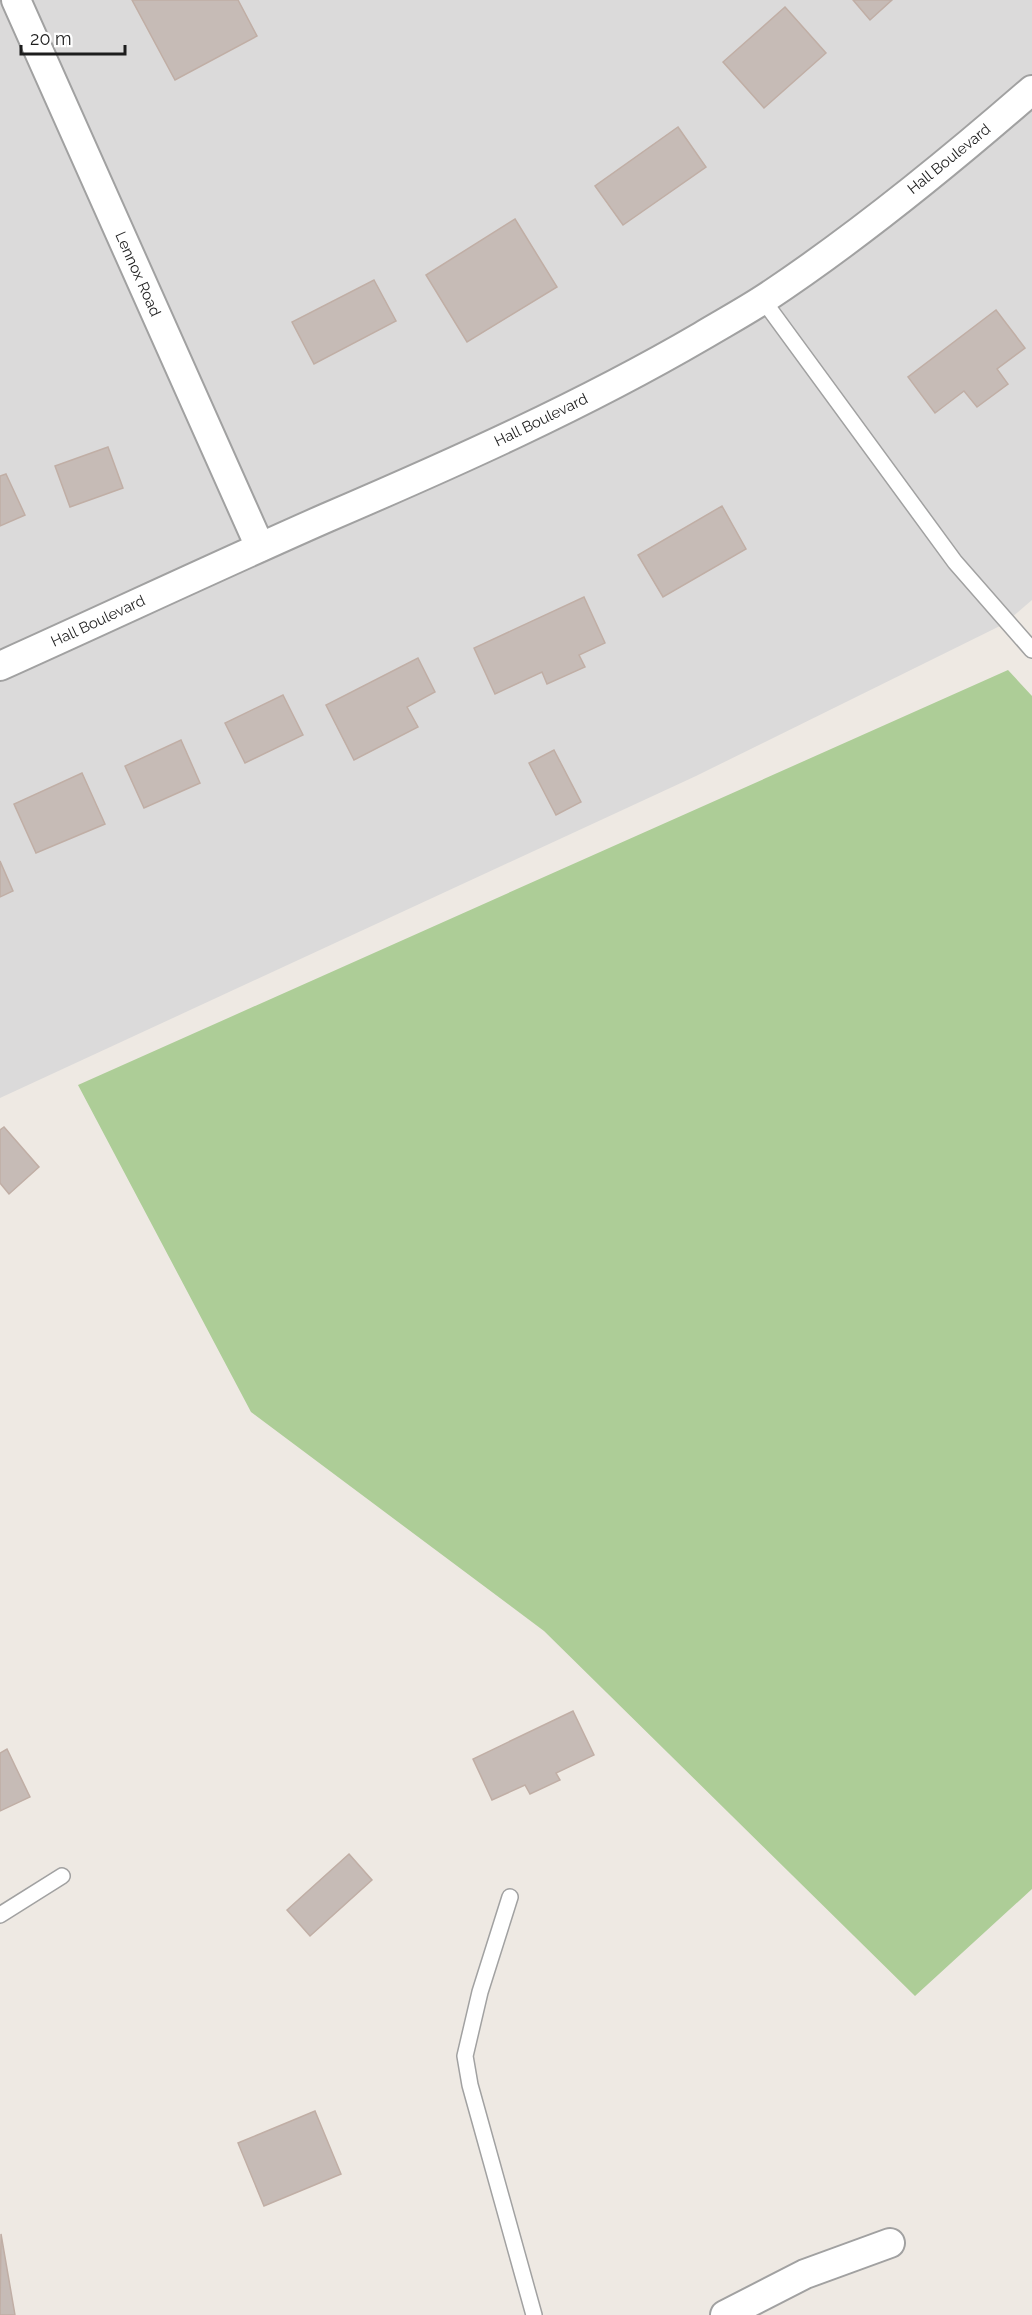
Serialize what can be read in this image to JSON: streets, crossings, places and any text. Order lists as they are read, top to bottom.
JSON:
{
  "streets": {
    "street": ["Hall Boulevard", "Lennox Road"]
  },
  "crossings": [
    ["Hall Boulevard", "Lennox Road"]
  ],
  "scale_bar": "20 m"
}
